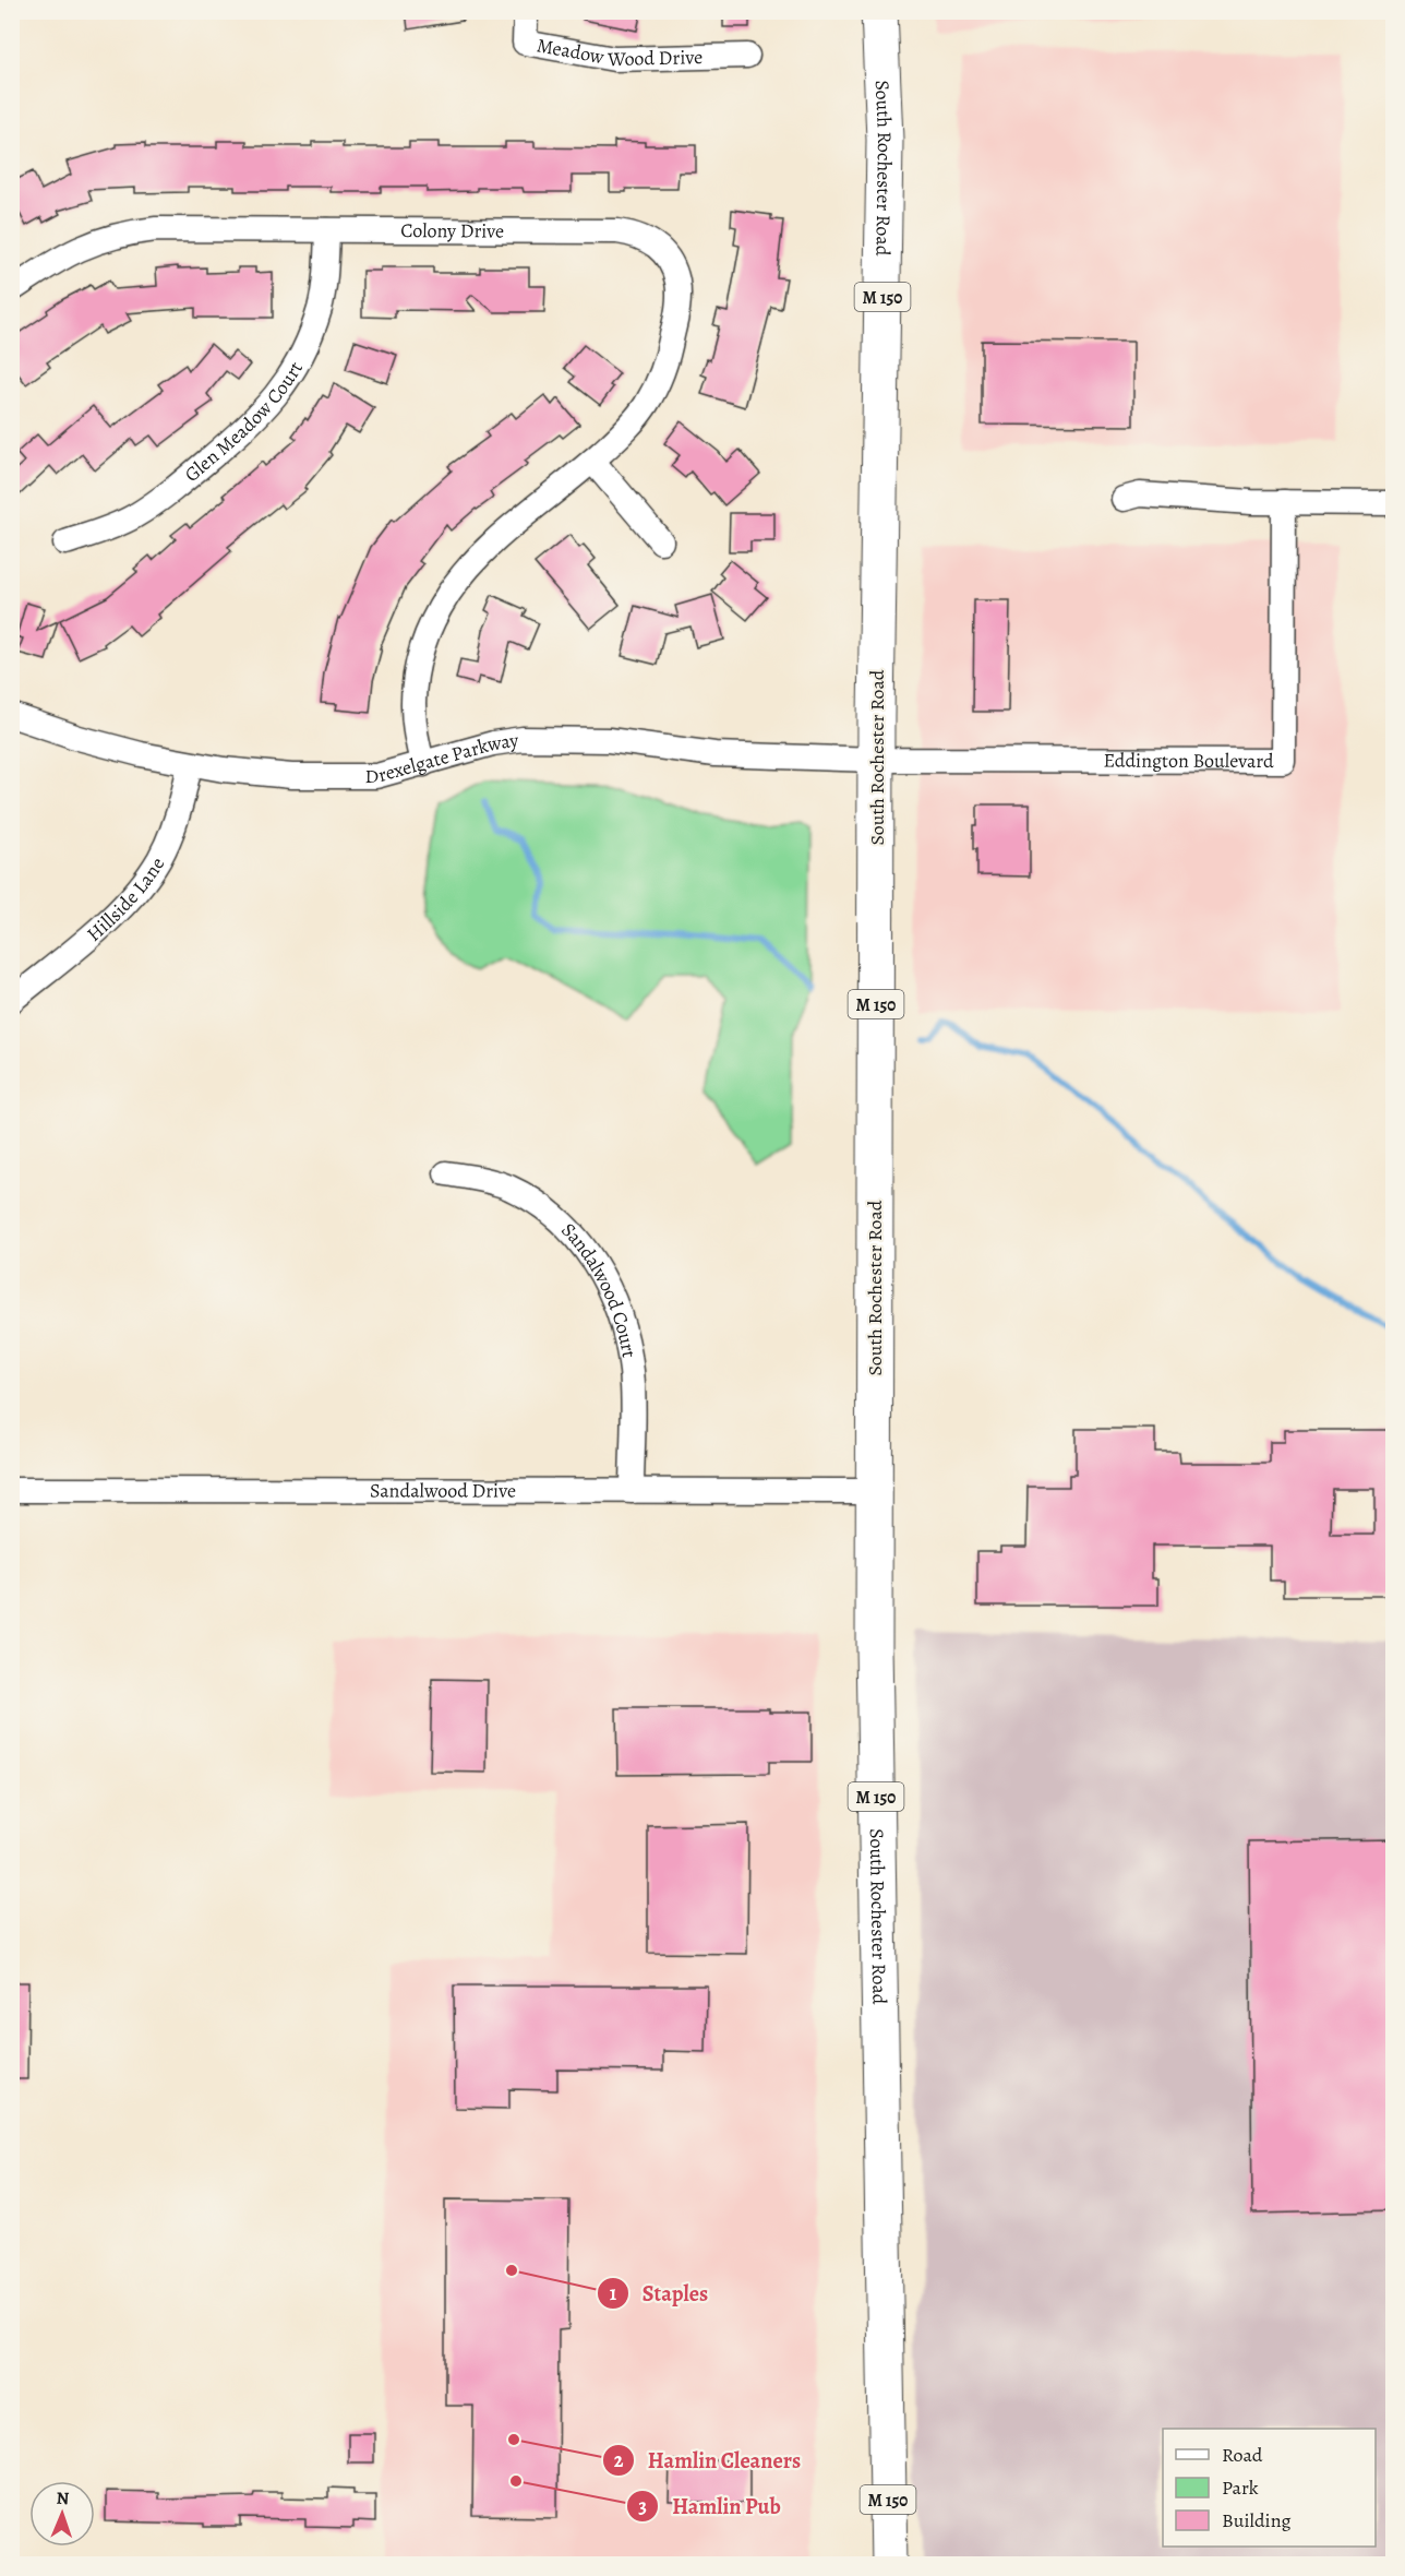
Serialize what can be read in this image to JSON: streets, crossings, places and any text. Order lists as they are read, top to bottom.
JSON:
{
  "streets": {
    "main road": ["South Rochester Road", "M 150"],
    "street": [
      "Meadow Wood Drive",
      "Colony Drive",
      "Glen Meadow Court",
      "Drexelgate Parkway",
      "Eddington Boulevard",
      "Hillside Lane",
      "Sandalwood Court",
      "Sandalwood Drive"
    ]
  },
  "crossings": [
    ["South Rochester Road", "Drexelgate Parkway"],
    ["South Rochester Road", "Eddington Boulevard"],
    ["South Rochester Road", "Sandalwood Drive"],
    ["Colony Drive", "Glen Meadow Court"],
    ["Colony Drive", "Drexelgate Parkway"],
    ["Drexelgate Parkway", "Eddington Boulevard"],
    ["Drexelgate Parkway", "Hillside Lane"],
    ["Sandalwood Court", "Sandalwood Drive"]
  ],
  "places": ["Staples", "Hamlin Cleaners", "Hamlin Pub"],
  "legend": ["Road", "Park", "Building"],
  "north": "top"
}
